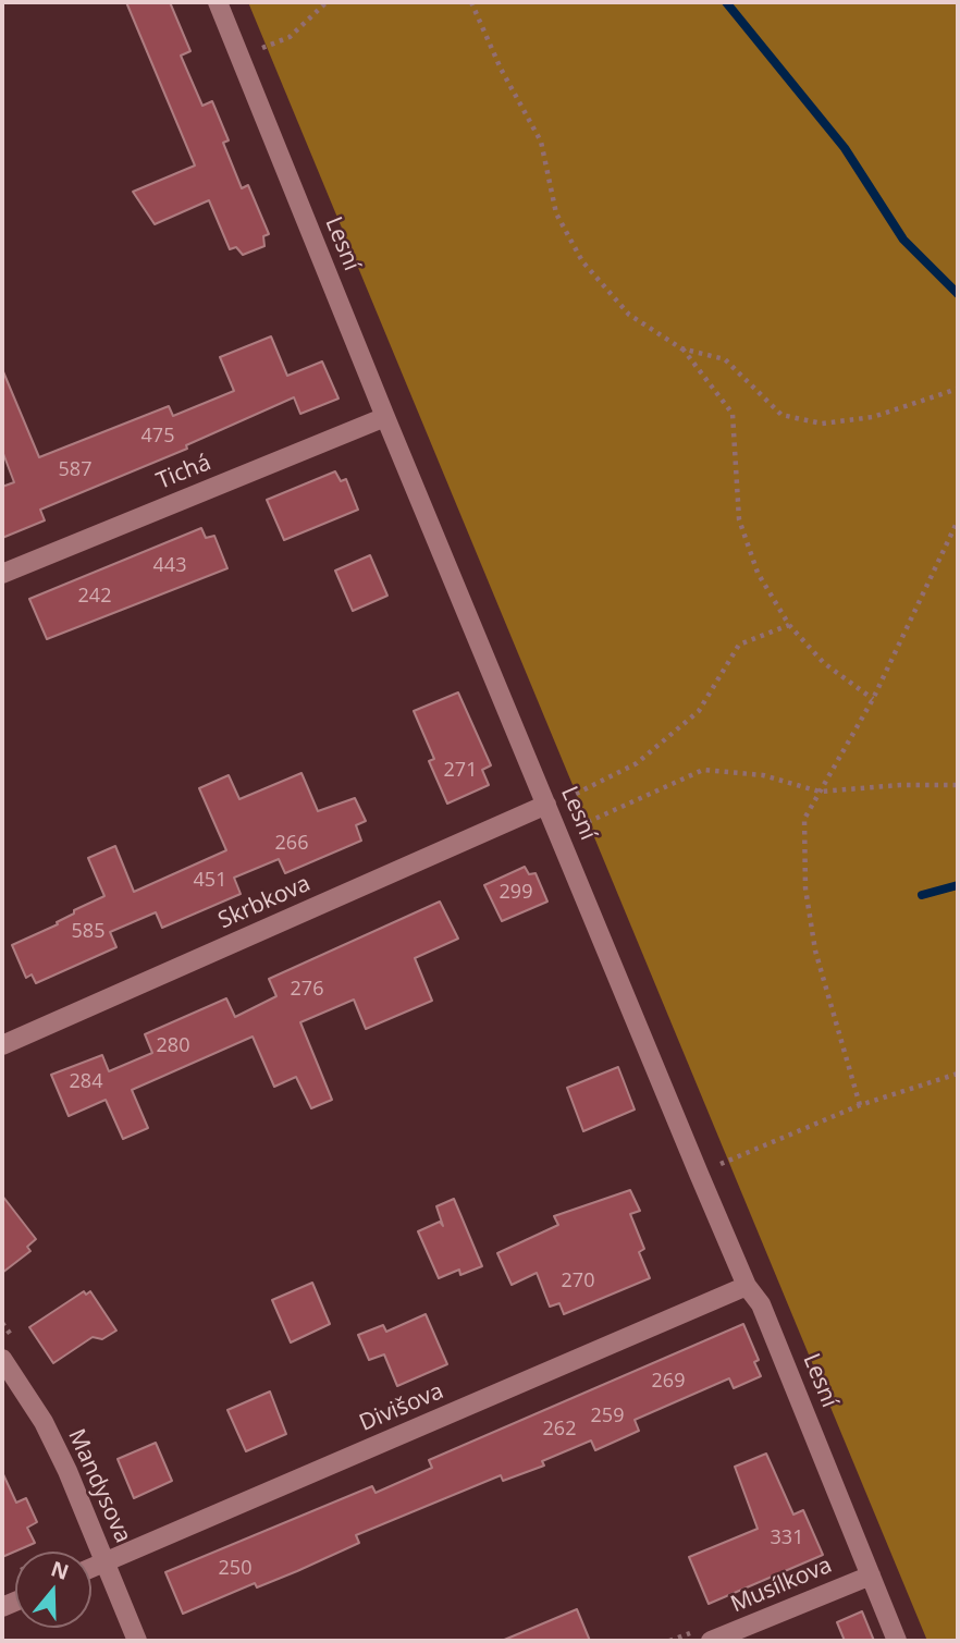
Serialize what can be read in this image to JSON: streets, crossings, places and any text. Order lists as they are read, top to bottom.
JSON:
{
  "streets": {
    "street": [
      "Lesní",
      "Tichá",
      "Skrbkova",
      "Divišova",
      "Mandysova",
      "Musílkova"
    ]
  },
  "crossings": [
    ["Lesní", "Tichá"],
    ["Lesní", "Skrbkova"],
    ["Lesní", "Divišova"],
    ["Lesní", "Musílkova"],
    ["Divišova", "Mandysova"]
  ],
  "house_numbers": [
    "475",
    "587",
    "443",
    "242",
    "271",
    "266",
    "451",
    "299",
    "585",
    "276",
    "280",
    "284",
    "270",
    "269",
    "259",
    "262",
    "331",
    "250"
  ],
  "north": "top"
}
